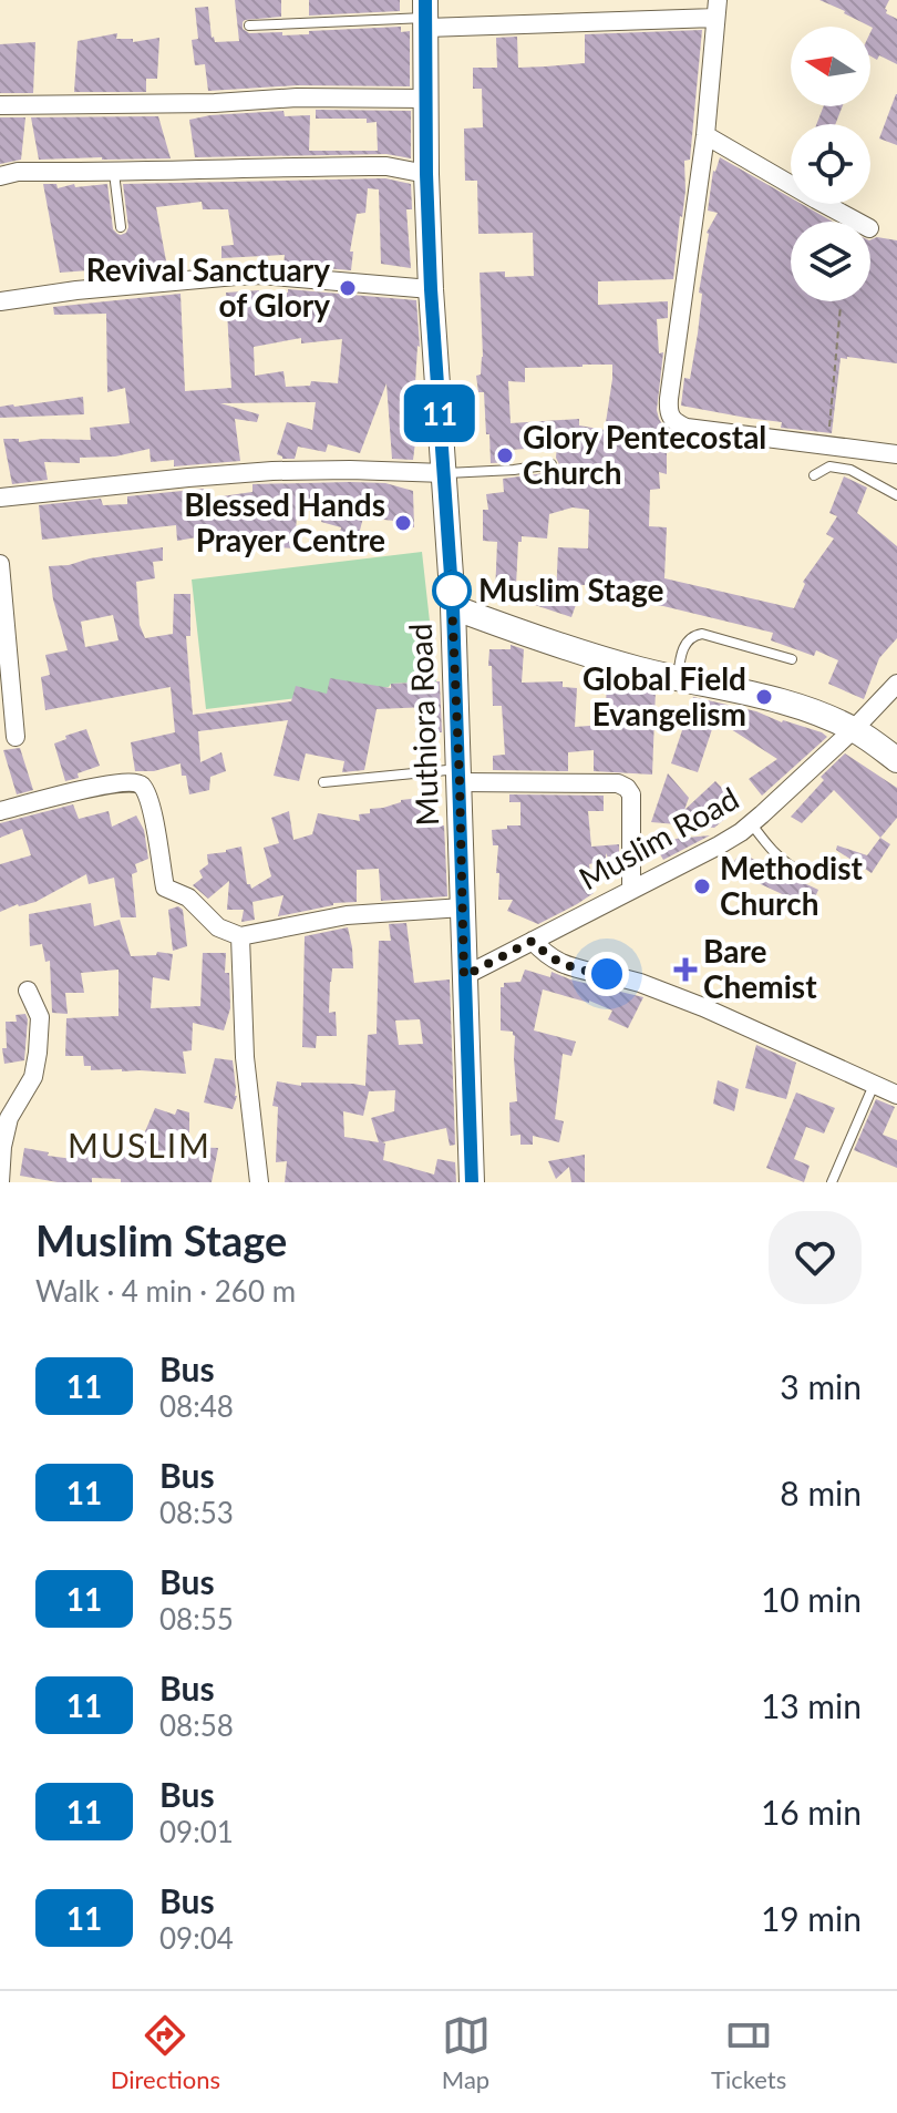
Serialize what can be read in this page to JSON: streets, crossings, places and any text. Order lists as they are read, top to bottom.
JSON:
{
  "streets": {
    "street": ["Muthiora Road", "Muslim Road"]
  },
  "crossings": [
    ["Muthiora Road", "Muslim Road"]
  ],
  "districts": ["MUSLIM"],
  "places": {
    "other": [
      "Revival Sanctuary of Glory",
      "Glory Pentecostal Church",
      "Blessed Hands Prayer Centre",
      "Muslim Stage",
      "Global Field Evangelism",
      "Methodist Church"
    ],
    "health": ["Bare Chemist"]
  },
  "lines": ["bus line 11"],
  "north": "left",
  "page": {
    "on_map": "11",
    "heading": ["Muslim Stage", "Walk · 4 min · 260 m"],
    "list": [
      {
        "mark": "11",
        "name": "Bus",
        "note": "08:48",
        "value": "3 min"
      },
      {
        "mark": "11",
        "name": "Bus",
        "note": "08:53",
        "value": "8 min"
      },
      {
        "mark": "11",
        "name": "Bus",
        "note": "08:55",
        "value": "10 min"
      },
      {
        "mark": "11",
        "name": "Bus",
        "note": "08:58",
        "value": "13 min"
      },
      {
        "mark": "11",
        "name": "Bus",
        "note": "09:01",
        "value": "16 min"
      },
      {
        "mark": "11",
        "name": "Bus",
        "note": "09:04",
        "value": "19 min"
      }
    ],
    "tabs": ["Directions", "Map", "Tickets"]
  }
}
